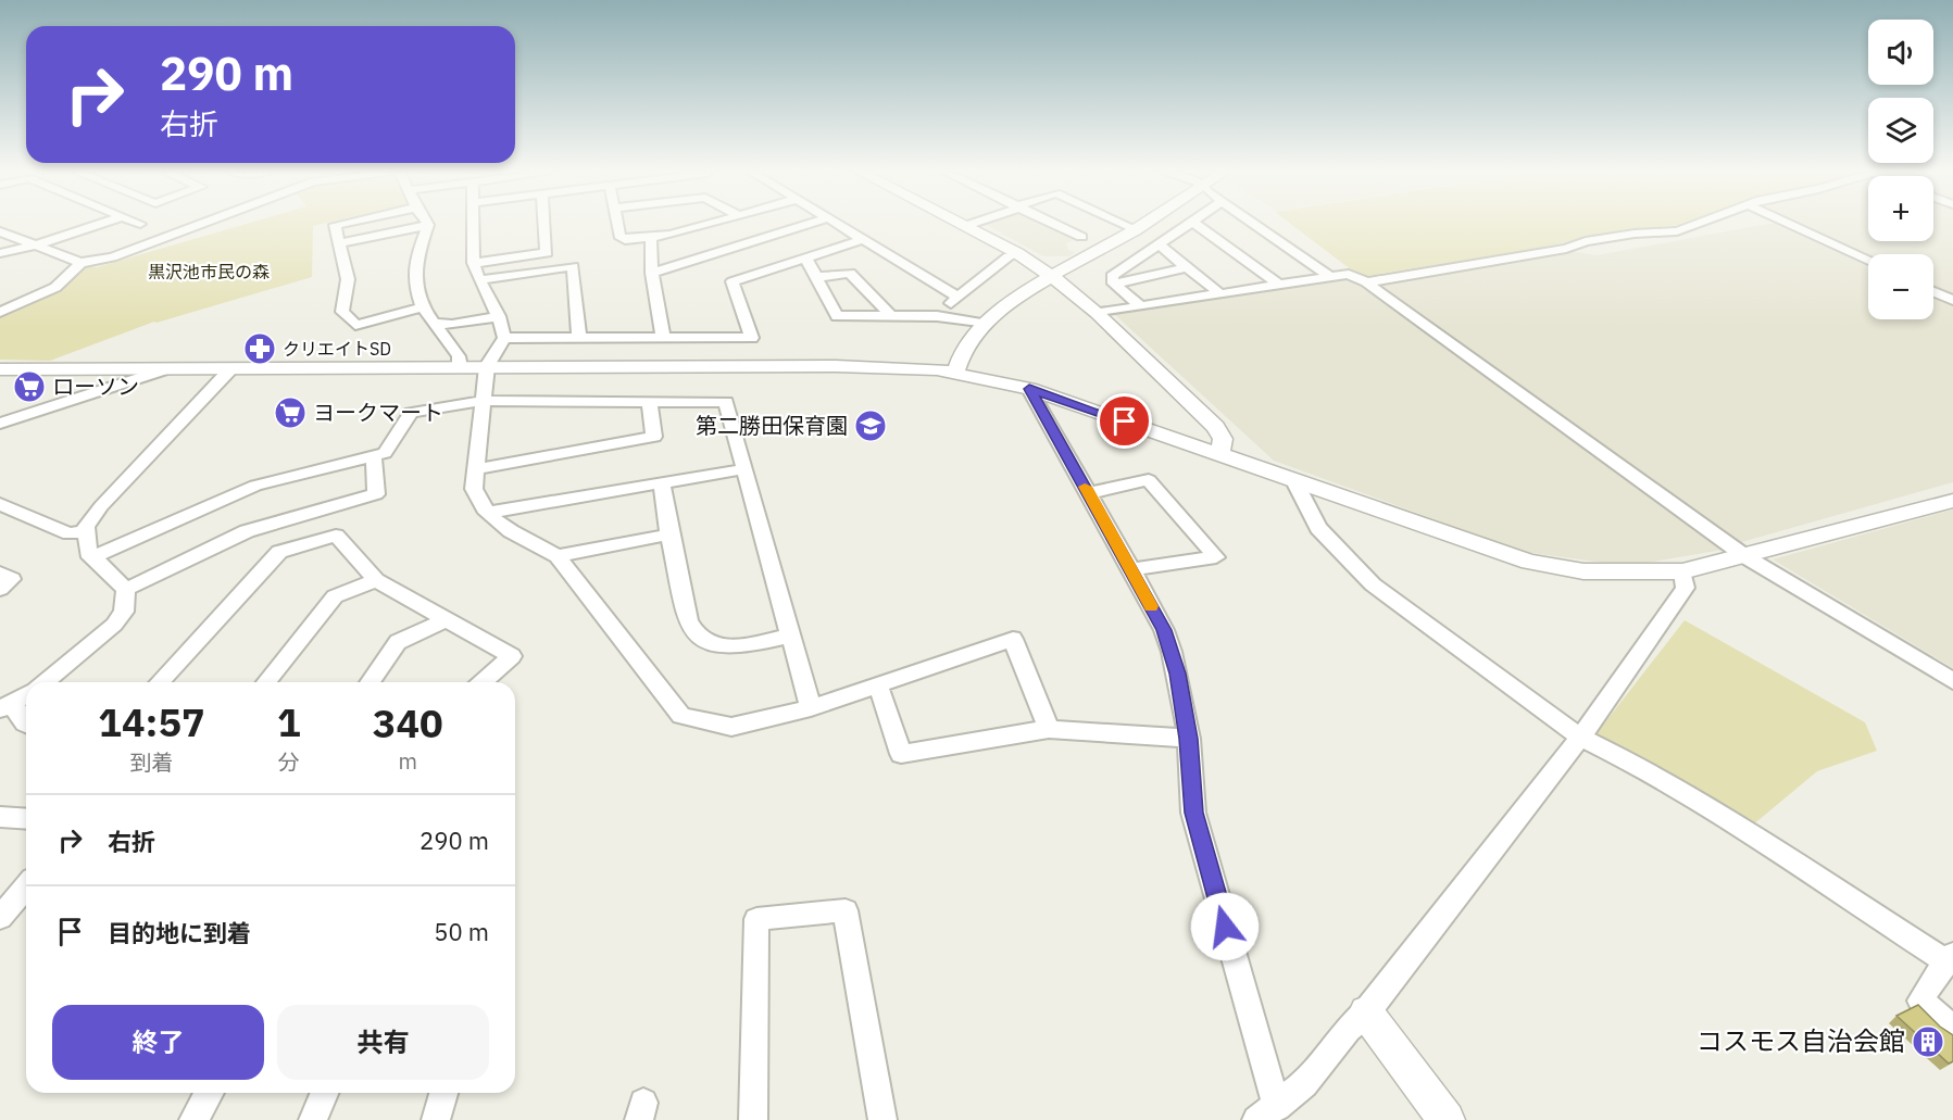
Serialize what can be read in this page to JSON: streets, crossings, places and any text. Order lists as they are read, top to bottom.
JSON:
{
  "parks": ["黒沢池市民の森"],
  "places": {
    "pharmacy": ["クリエイトSD"],
    "supermarket": ["ローソン", "ヨークマート"],
    "school or university": ["第二勝田保育園"],
    "building": ["コスモス自治会館"]
  },
  "page": {
    "map_buttons": ["+", "−"],
    "turn": ["290 m", "右折"],
    "eta": [
      "14:57",
      "到着",
      "1",
      "分",
      "340",
      "m"
    ],
    "list": [
      {
        "name": "右折",
        "value": "290 m"
      },
      {
        "name": "目的地に到着",
        "value": "50 m"
      }
    ],
    "buttons": ["終了", "共有"]
  }
}
